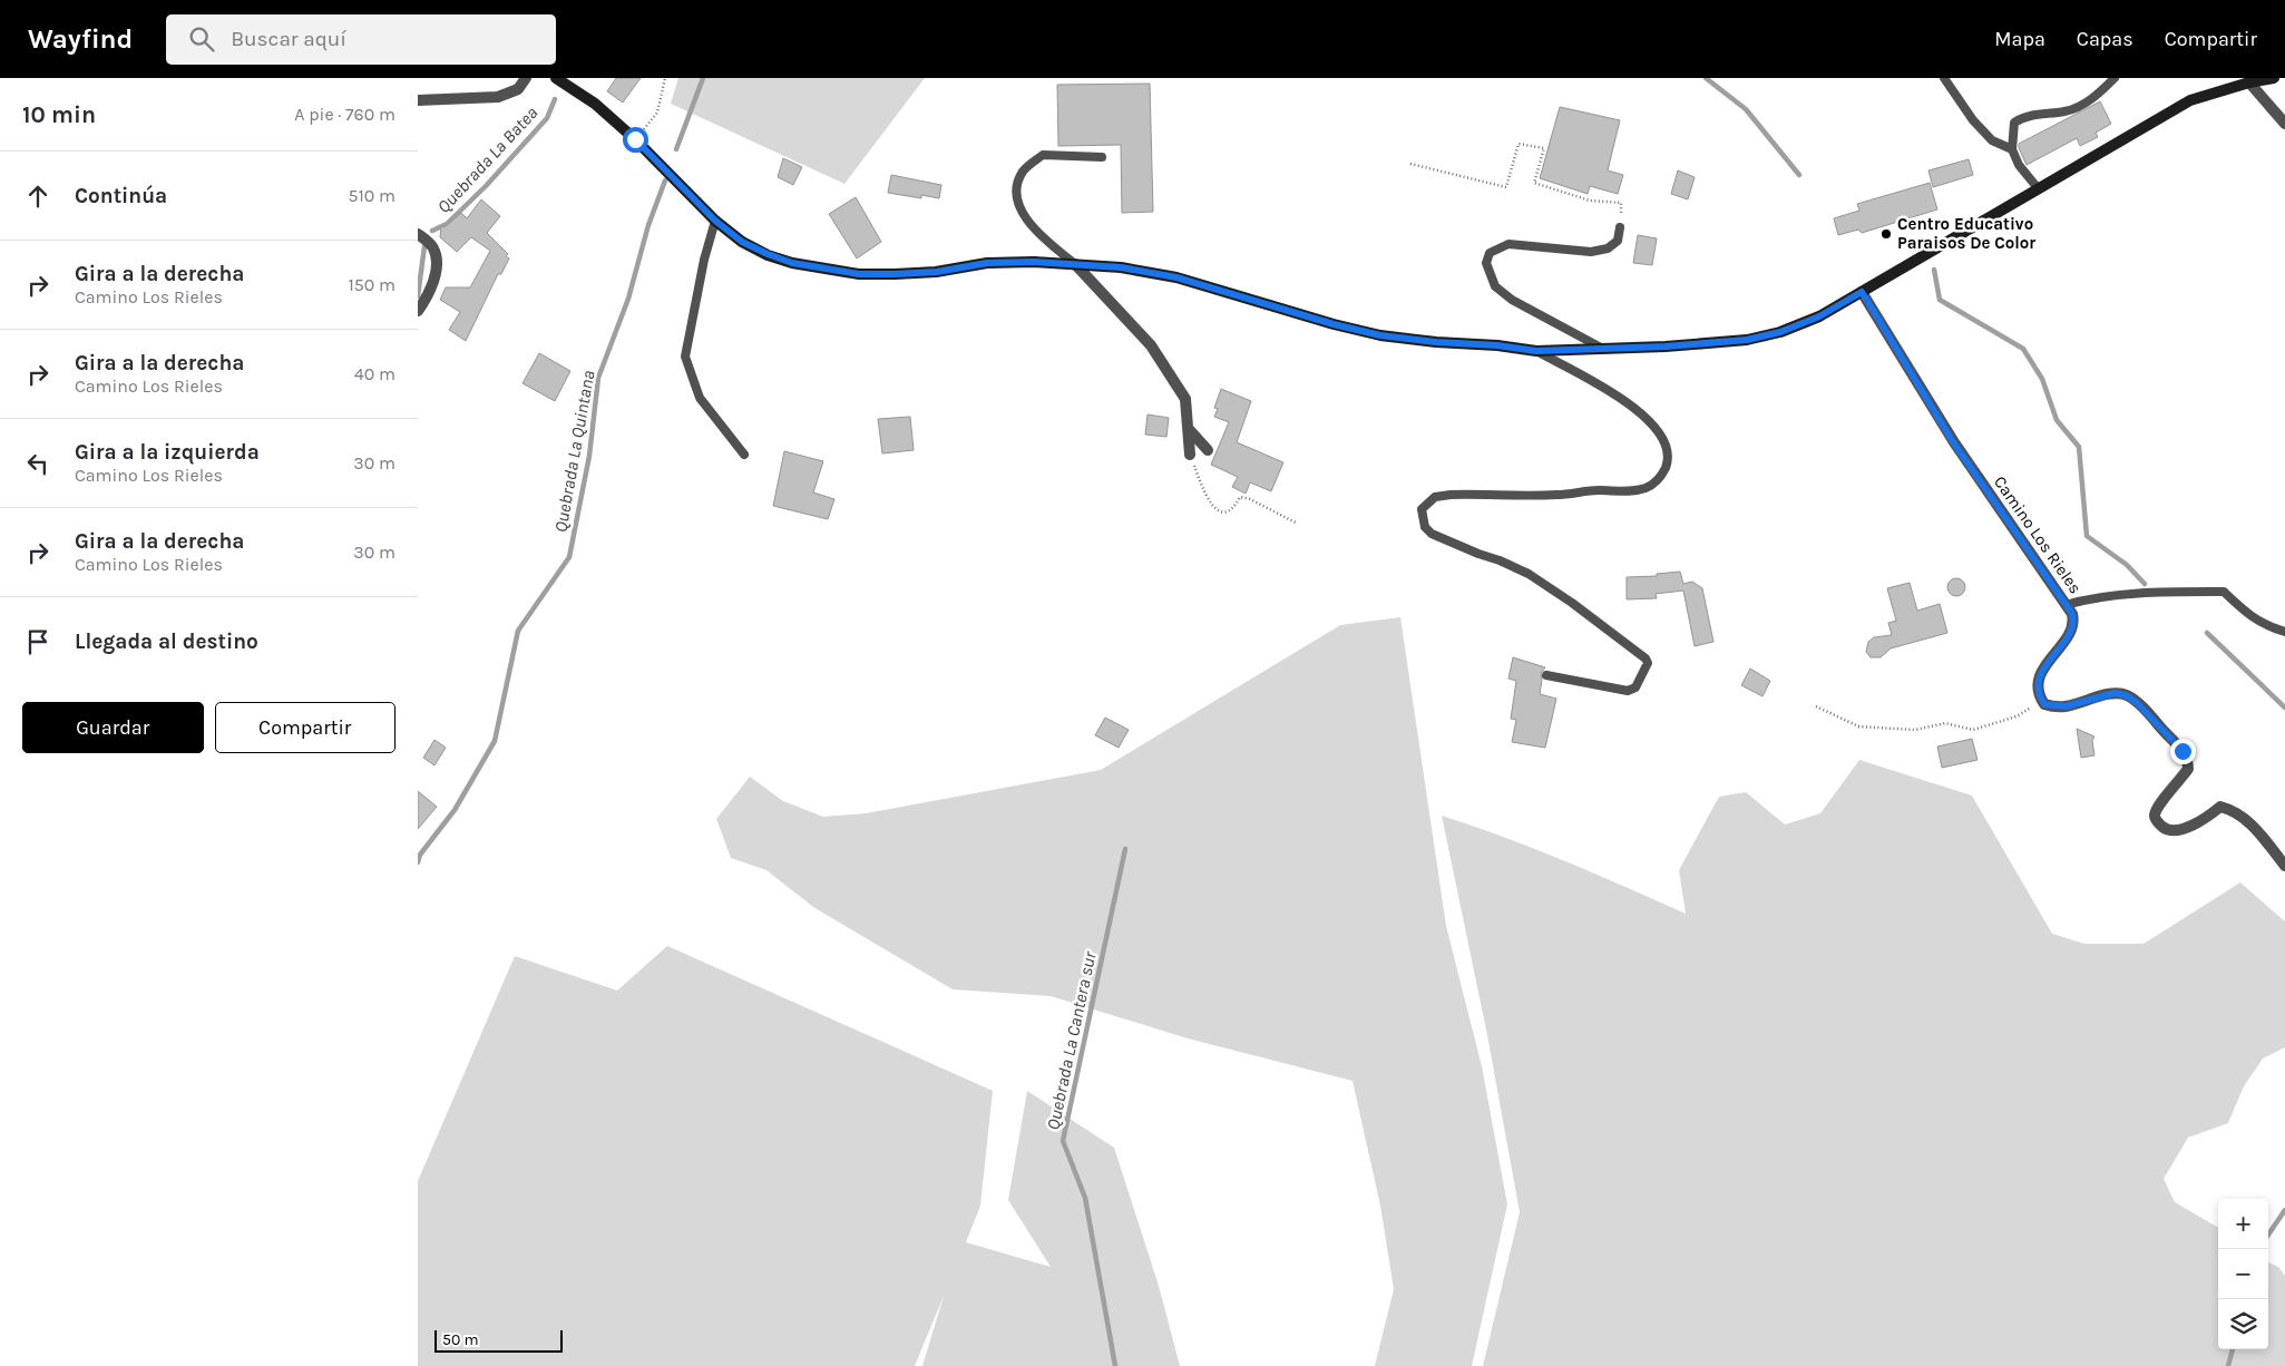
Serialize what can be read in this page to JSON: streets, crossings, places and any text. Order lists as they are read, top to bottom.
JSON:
{
  "streets": {
    "street": ["Camino Los Rieles"]
  },
  "water": ["Quebrada La Batea", "Quebrada La Quintana", "Quebrada La Cantera sur"],
  "places": ["Centro Educativo Paraisos De Color"],
  "scale_bar": "50 m",
  "page": {
    "header": "Wayfind",
    "search": "Buscar aquí",
    "nav": ["Mapa", "Capas", "Compartir"],
    "heading": ["10 min", "A pie · 760 m"],
    "list": [
      ["Continúa", "510 m"],
      ["Gira a la derecha", "Camino Los Rieles", "150 m"],
      ["Gira a la derecha", "Camino Los Rieles", "40 m"],
      ["Gira a la izquierda", "Camino Los Rieles", "30 m"],
      ["Gira a la derecha", "Camino Los Rieles", "30 m"],
      "Llegada al destino"
    ],
    "buttons": ["Guardar", "Compartir"],
    "map_buttons": ["+", "−"],
    "scale": "50 m"
  }
}
